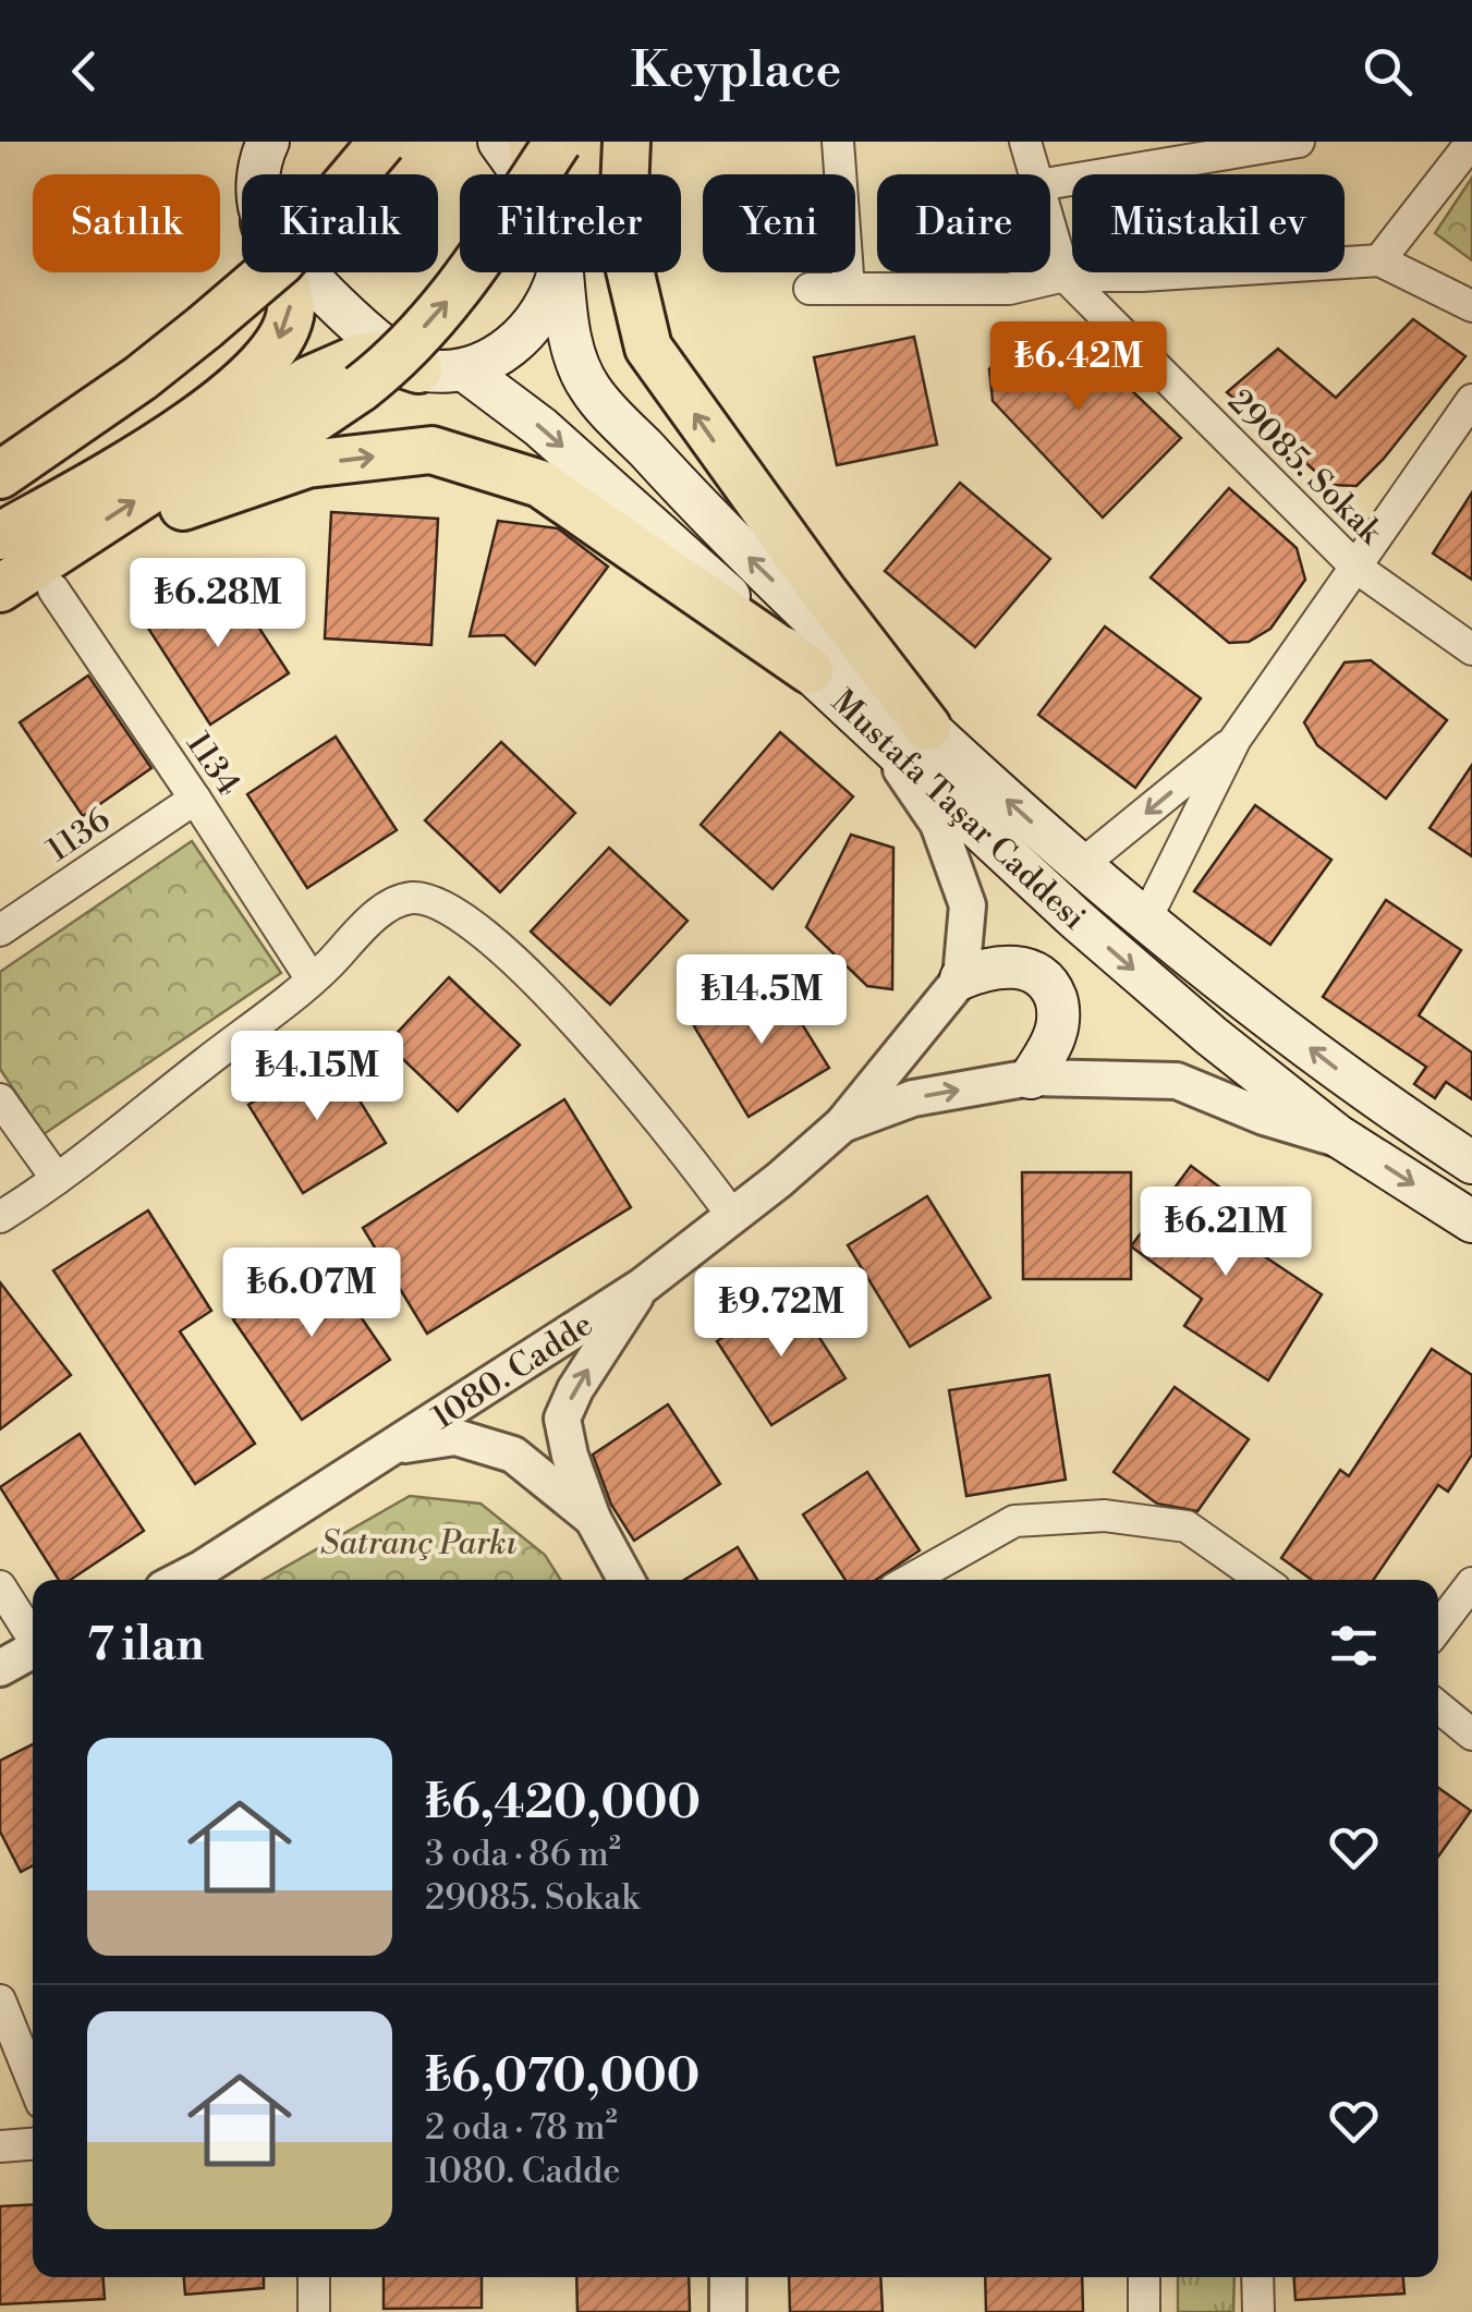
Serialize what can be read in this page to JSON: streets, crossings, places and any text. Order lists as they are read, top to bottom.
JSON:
{
  "streets": {
    "main road": ["Mustafa Taşar Caddesi"],
    "street": [
      "29085. Sokak",
      "1134",
      "1136",
      "1080. Cadde"
    ]
  },
  "crossings": [
    ["1134", "1136"]
  ],
  "parks": ["Satranç Parkı"],
  "page": {
    "header": "Keyplace",
    "chip": [
      "Satılık",
      "Kiralık",
      "Filtreler",
      "Yeni",
      "Daire",
      "Müstakil ev"
    ],
    "price": [
      "₺6.42M",
      "₺6.28M",
      "₺14.5M",
      "₺4.15M",
      "₺6.21M",
      "₺6.07M",
      "₺9.72M"
    ],
    "heading": "7 ilan",
    "list": [
      {
        "name": "₺6,420,000",
        "note": "3 oda · 86 m² · 29085. Sokak"
      },
      {
        "name": "₺6,070,000",
        "note": "2 oda · 78 m² · 1080. Cadde"
      }
    ]
  }
}
